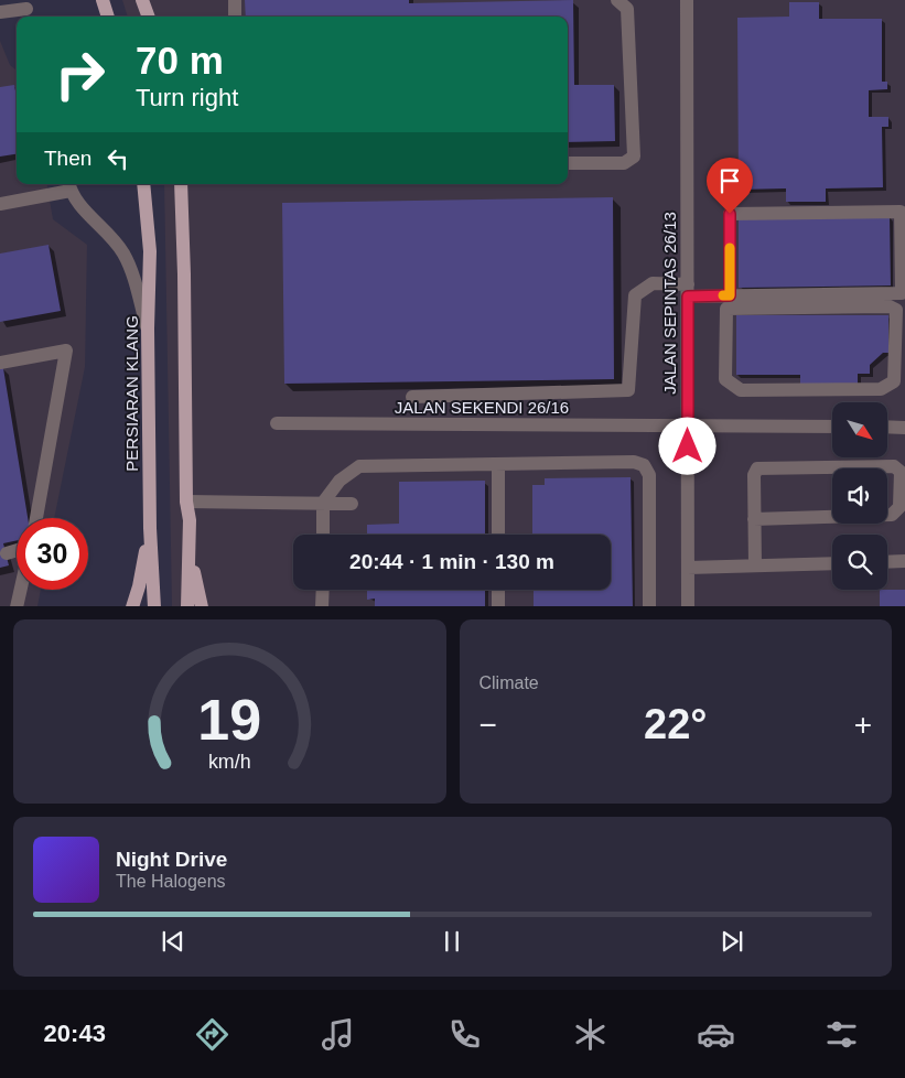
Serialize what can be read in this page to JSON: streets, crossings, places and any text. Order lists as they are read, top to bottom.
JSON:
{
  "streets": {
    "main road": ["PERSIARAN KLANG"],
    "street": ["JALAN SEPINTAS 26/13", "JALAN SEKENDI 26/16"]
  },
  "crossings": [
    ["JALAN SEPINTAS 26/13", "JALAN SEKENDI 26/16"]
  ],
  "north": "bottom right",
  "page": {
    "turn": ["70 m", "Turn right"],
    "then": "Then",
    "limit": "30",
    "trip": "20:44 · 1 min · 130 m",
    "tile": "Climate",
    "heat": ["−", "22°", "+"],
    "song": ["Night Drive", "The Halogens"],
    "tabs": "20:43",
    "gauge": ["19", "km/h"]
  }
}
